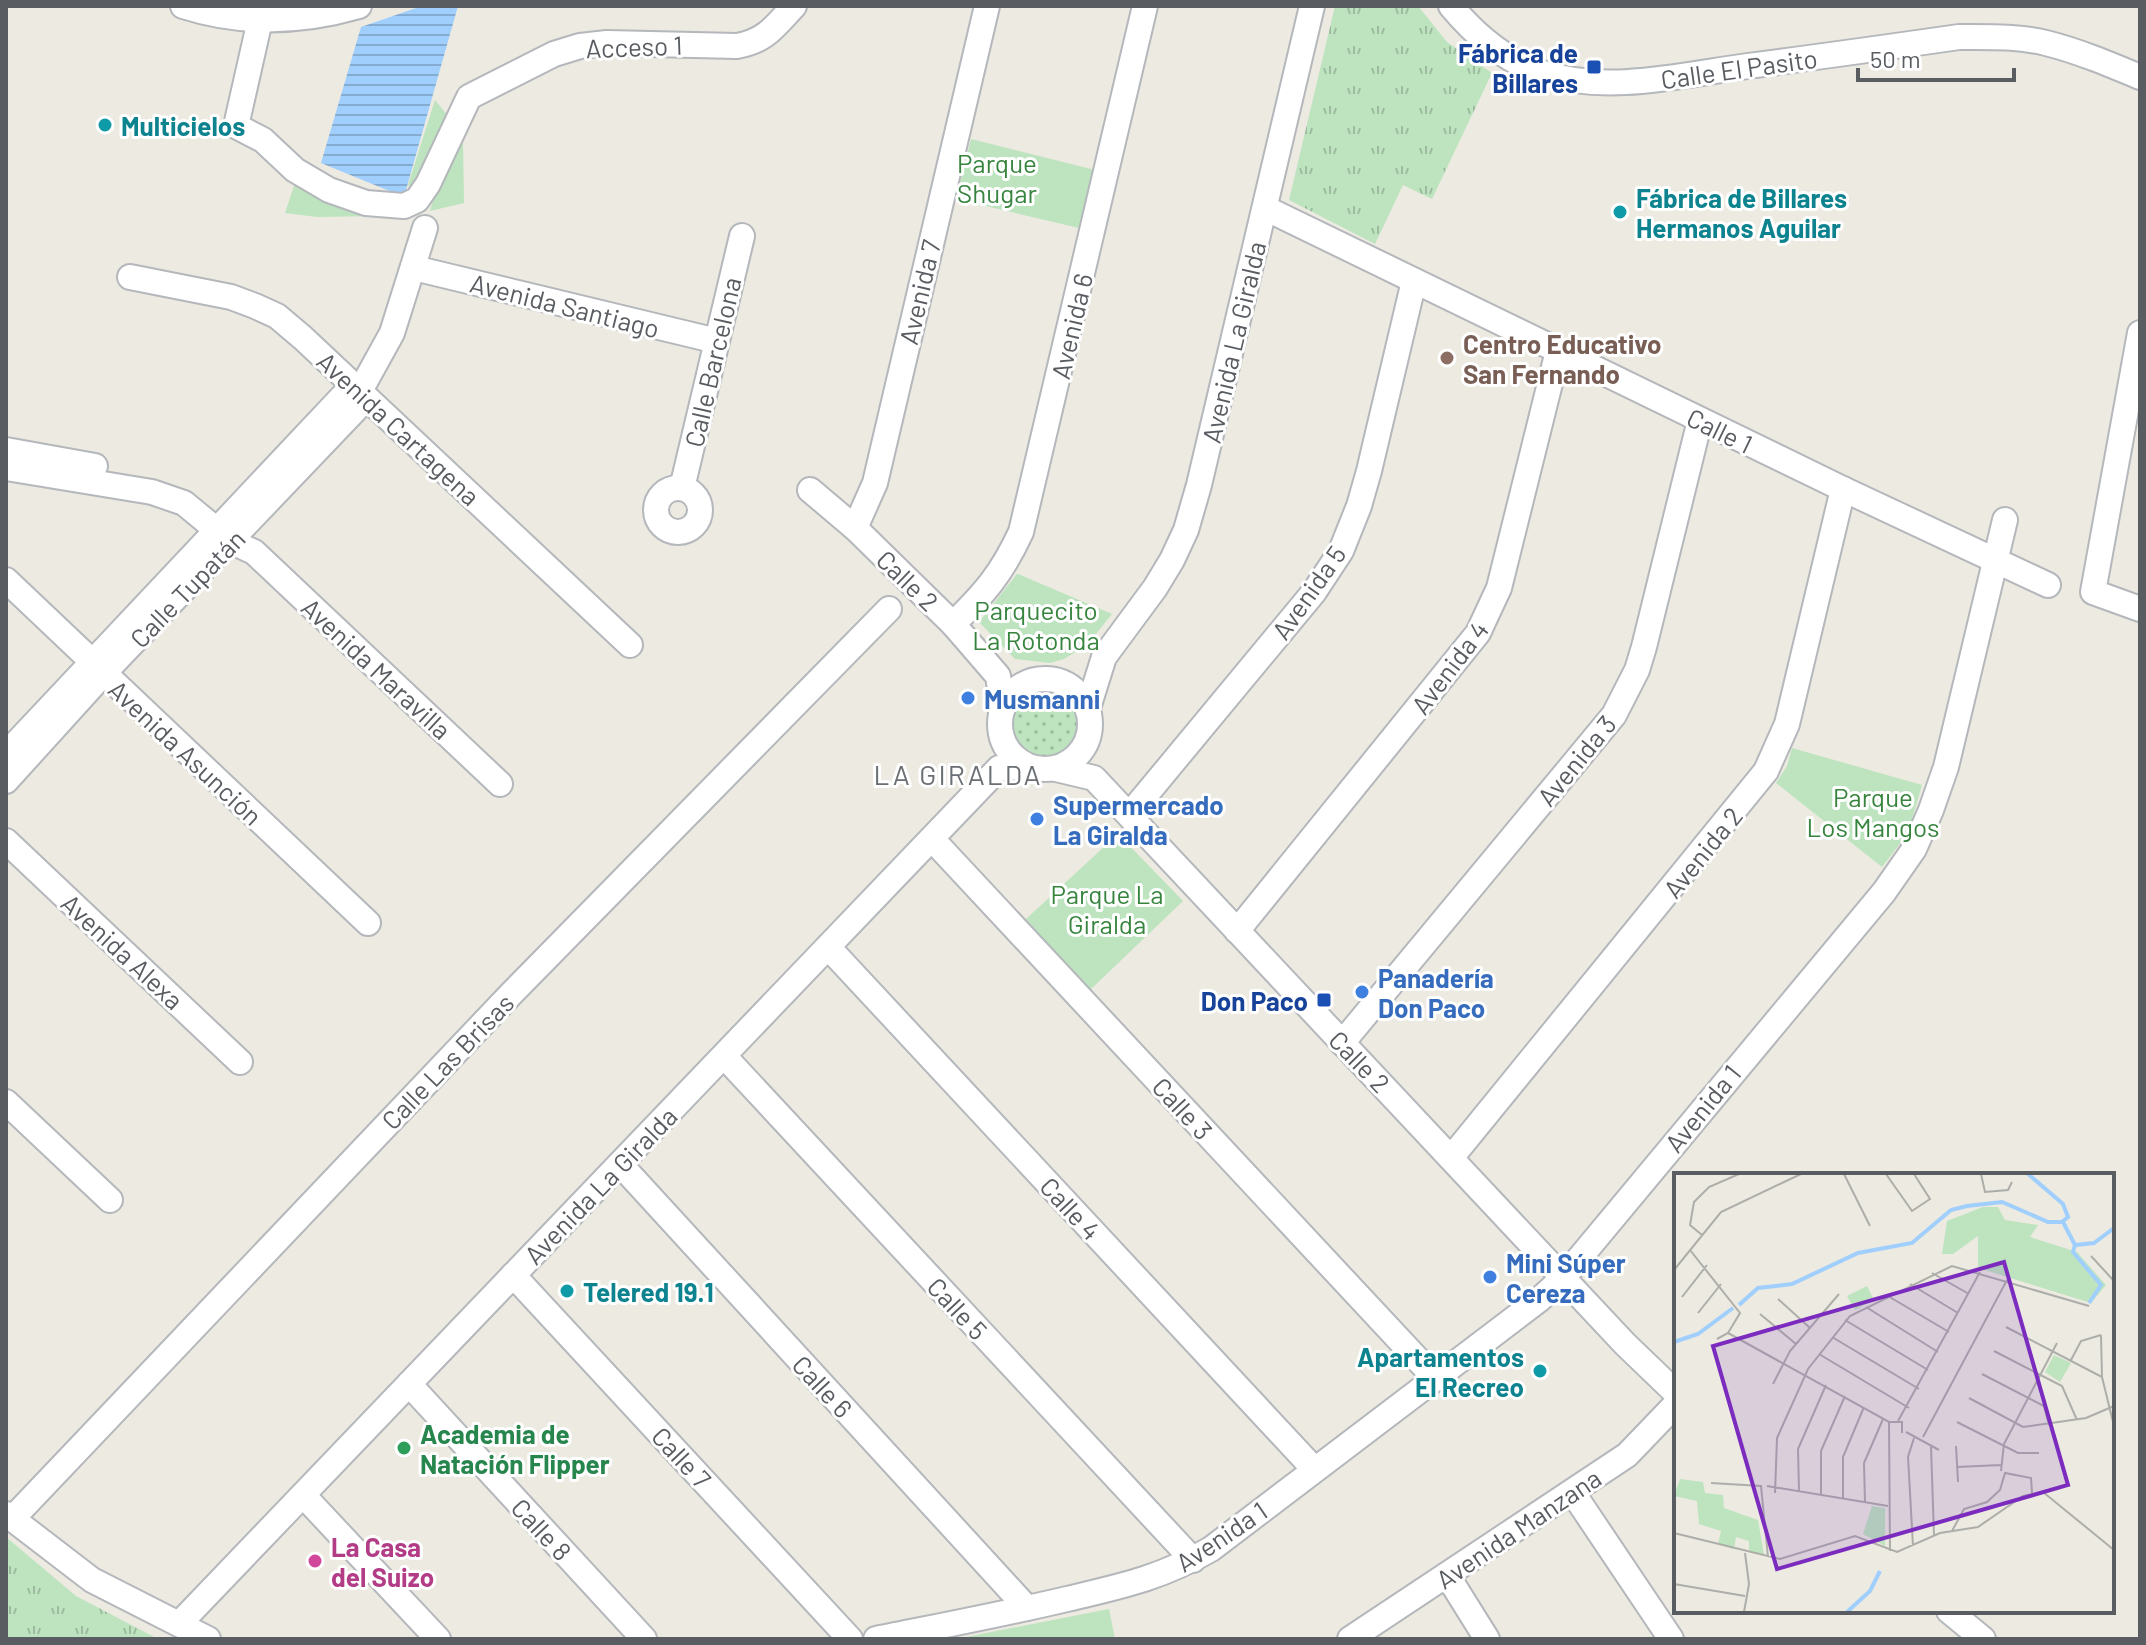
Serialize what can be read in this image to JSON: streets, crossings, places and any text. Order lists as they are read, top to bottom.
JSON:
{
  "streets": {
    "street": [
      "Acceso 1",
      "Calle El Pasito",
      "Avenida 7",
      "Avenida Santiago",
      "Avenida 6",
      "Avenida La Giralda",
      "Calle Barcelona",
      "Avenida Cartagena",
      "Calle 1",
      "Calle 2",
      "Calle Tupatán",
      "Avenida 5",
      "Avenida 4",
      "Avenida Maravilla",
      "Avenida Asunción",
      "Avenida 3",
      "Avenida 2",
      "Avenida Alexa",
      "Calle Las Brisas",
      "Calle 3",
      "Avenida 1",
      "Calle 4",
      "Calle 5",
      "Calle 6",
      "Calle 7",
      "Avenida Manzana",
      "Calle 8"
    ]
  },
  "crossings": [
    ["Avenida 7", "Calle 2"],
    ["Avenida Santiago", "Calle Barcelona"],
    ["Avenida Santiago", "Calle Tupatán"],
    ["Avenida 6", "Calle 2"],
    ["Avenida La Giralda", "Calle 1"],
    ["Avenida La Giralda", "Calle Las Brisas"],
    ["Avenida La Giralda", "Calle 3"],
    ["Avenida La Giralda", "Calle 4"],
    ["Avenida La Giralda", "Calle 5"],
    ["Avenida La Giralda", "Calle 6"],
    ["Avenida La Giralda", "Calle 7"],
    ["Avenida La Giralda", "Calle 8"],
    ["Avenida Cartagena", "Calle Tupatán"],
    ["Calle 1", "Avenida 5"],
    ["Calle 1", "Avenida 4"],
    ["Calle 1", "Avenida 3"],
    ["Calle 1", "Avenida 2"],
    ["Calle 1", "Avenida 1"],
    ["Calle 2", "Avenida 5"],
    ["Calle 2", "Avenida 4"],
    ["Calle 2", "Avenida 3"],
    ["Calle 2", "Avenida 2"],
    ["Calle 2", "Avenida 1"],
    ["Calle Tupatán", "Avenida Maravilla"],
    ["Calle Tupatán", "Avenida Asunción"],
    ["Calle 3", "Avenida 1"],
    ["Avenida 1", "Calle 4"],
    ["Avenida 1", "Calle 5"],
    ["Avenida 1", "Calle 6"]
  ],
  "districts": ["LA GIRALDA"],
  "parks": [
    "Parque Shugar",
    "Parquecito La Rotonda",
    "Parque Los Mangos",
    "Parque La Giralda"
  ],
  "places": {
    "transit": ["Fábrica de Billares", "Don Paco"],
    "other": [
      "Multicielos",
      "Fábrica de Billares Hermanos Aguilar",
      "Centro Educativo San Fernando",
      "Musmanni",
      "Supermercado La Giralda",
      "Panadería Don Paco",
      "Mini Súper Cereza",
      "Telered 19.1",
      "Apartamentos El Recreo",
      "Academia de Natación Flipper",
      "La Casa del Suizo"
    ]
  },
  "scale_bar": "50 m"
}
